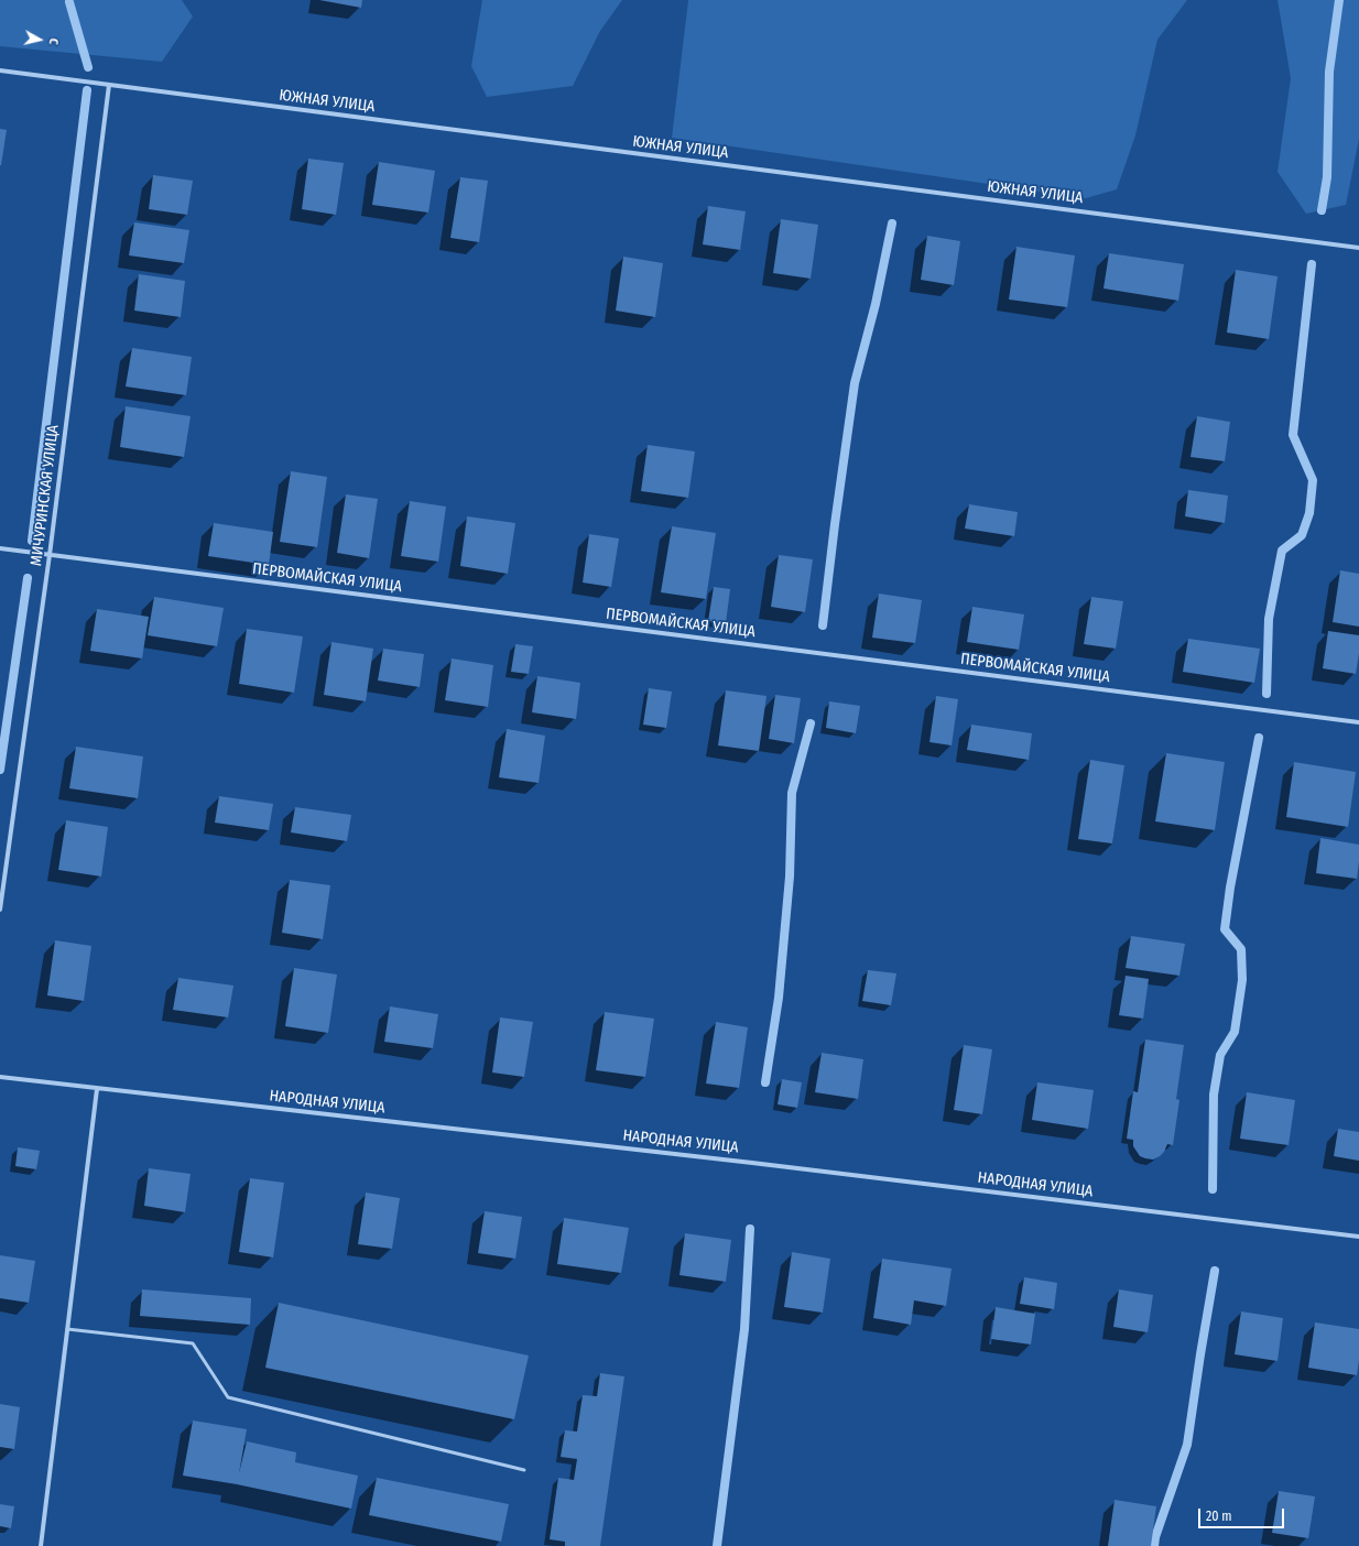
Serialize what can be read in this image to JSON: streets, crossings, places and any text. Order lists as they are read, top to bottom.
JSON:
{
  "streets": {
    "street": [
      "ЮЖНАЯ УЛИЦА",
      "МИЧУРИНСКАЯ УЛИЦА",
      "ПЕРВОМАЙСКАЯ УЛИЦА",
      "НАРОДНАЯ УЛИЦА"
    ]
  },
  "crossings": [
    ["ЮЖНАЯ УЛИЦА", "МИЧУРИНСКАЯ УЛИЦА"],
    ["МИЧУРИНСКАЯ УЛИЦА", "ПЕРВОМАЙСКАЯ УЛИЦА"]
  ],
  "scale_bar": "20 m",
  "north": "right"
}
